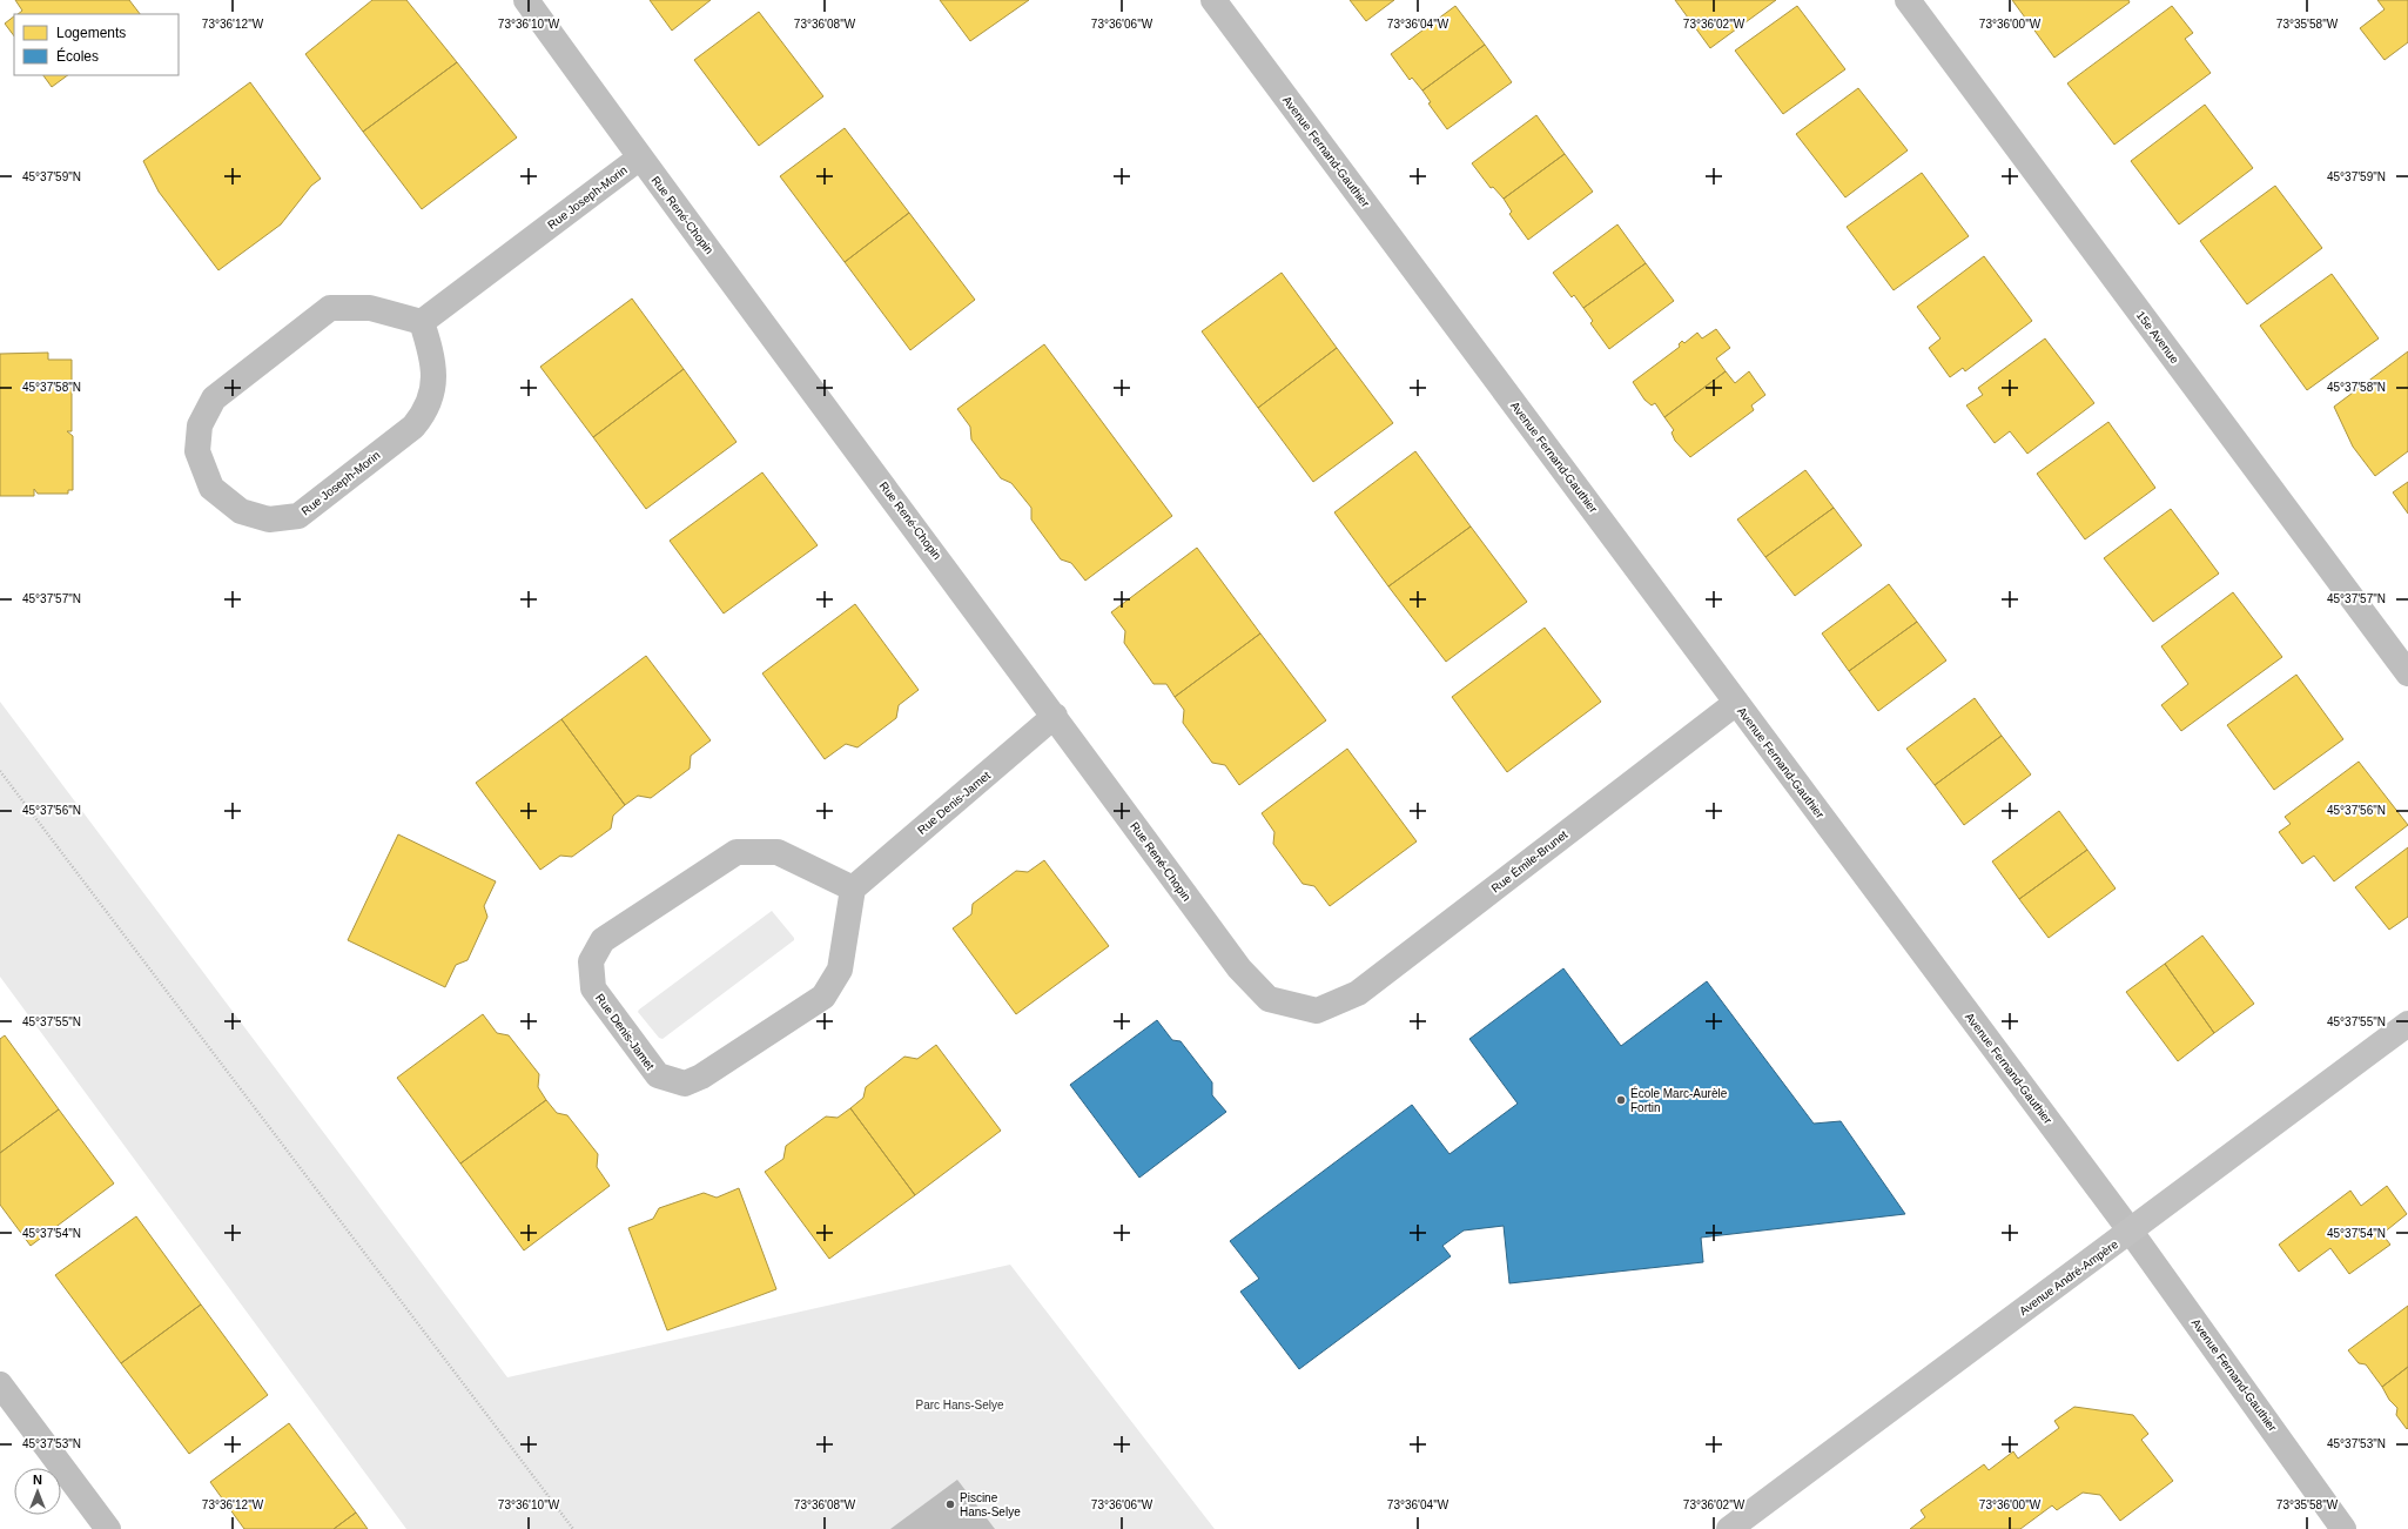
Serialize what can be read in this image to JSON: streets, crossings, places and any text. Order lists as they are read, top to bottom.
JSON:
{
  "streets": {
    "street": [
      "Avenue Fernand-Gauthier",
      "Rue Joseph-Morin",
      "Rue René-Chopin",
      "15e Avenue",
      "Rue Denis-Jamet",
      "Rue Émile-Brunet",
      "Avenue André-Ampère"
    ]
  },
  "crossings": [
    ["Avenue Fernand-Gauthier", "Rue Émile-Brunet"],
    ["Avenue Fernand-Gauthier", "Avenue André-Ampère"],
    ["Rue Joseph-Morin", "Rue René-Chopin"],
    ["Rue René-Chopin", "Rue Denis-Jamet"],
    ["Rue René-Chopin", "Rue Émile-Brunet"]
  ],
  "parks": ["Parc Hans-Selye"],
  "places": ["École Marc-Aurèle Fortin", "Piscine Hans-Selye"],
  "legend": ["Logements", "Écoles"],
  "north": "top",
  "coordinates": [
    "73°36'12\"W",
    "73°36'10\"W",
    "73°36'08\"W",
    "73°36'06\"W",
    "73°36'04\"W",
    "73°36'02\"W",
    "73°36'00\"W",
    "73°35'58\"W",
    "45°37'59\"N",
    "45°37'58\"N",
    "45°37'57\"N",
    "45°37'56\"N",
    "45°37'55\"N",
    "45°37'54\"N",
    "45°37'53\"N"
  ]
}
